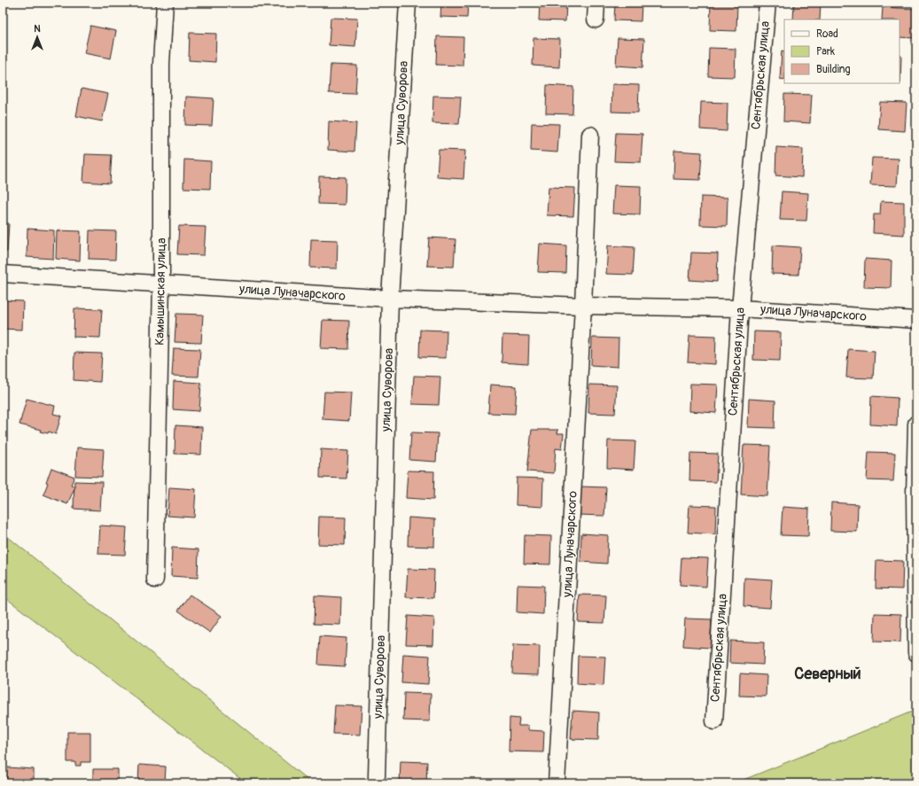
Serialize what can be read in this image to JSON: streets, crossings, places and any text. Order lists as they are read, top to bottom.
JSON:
{
  "streets": {
    "street": [
      "Сентябрьская улица",
      "улица Суворова",
      "Камышинская улица",
      "улица Луначарского"
    ]
  },
  "crossings": [
    ["Сентябрьская улица", "улица Луначарского"],
    ["улица Суворова", "улица Луначарского"],
    ["Камышинская улица", "улица Луначарского"]
  ],
  "districts": ["Северный"],
  "legend": ["Road", "Park", "Building"],
  "north": "top"
}
